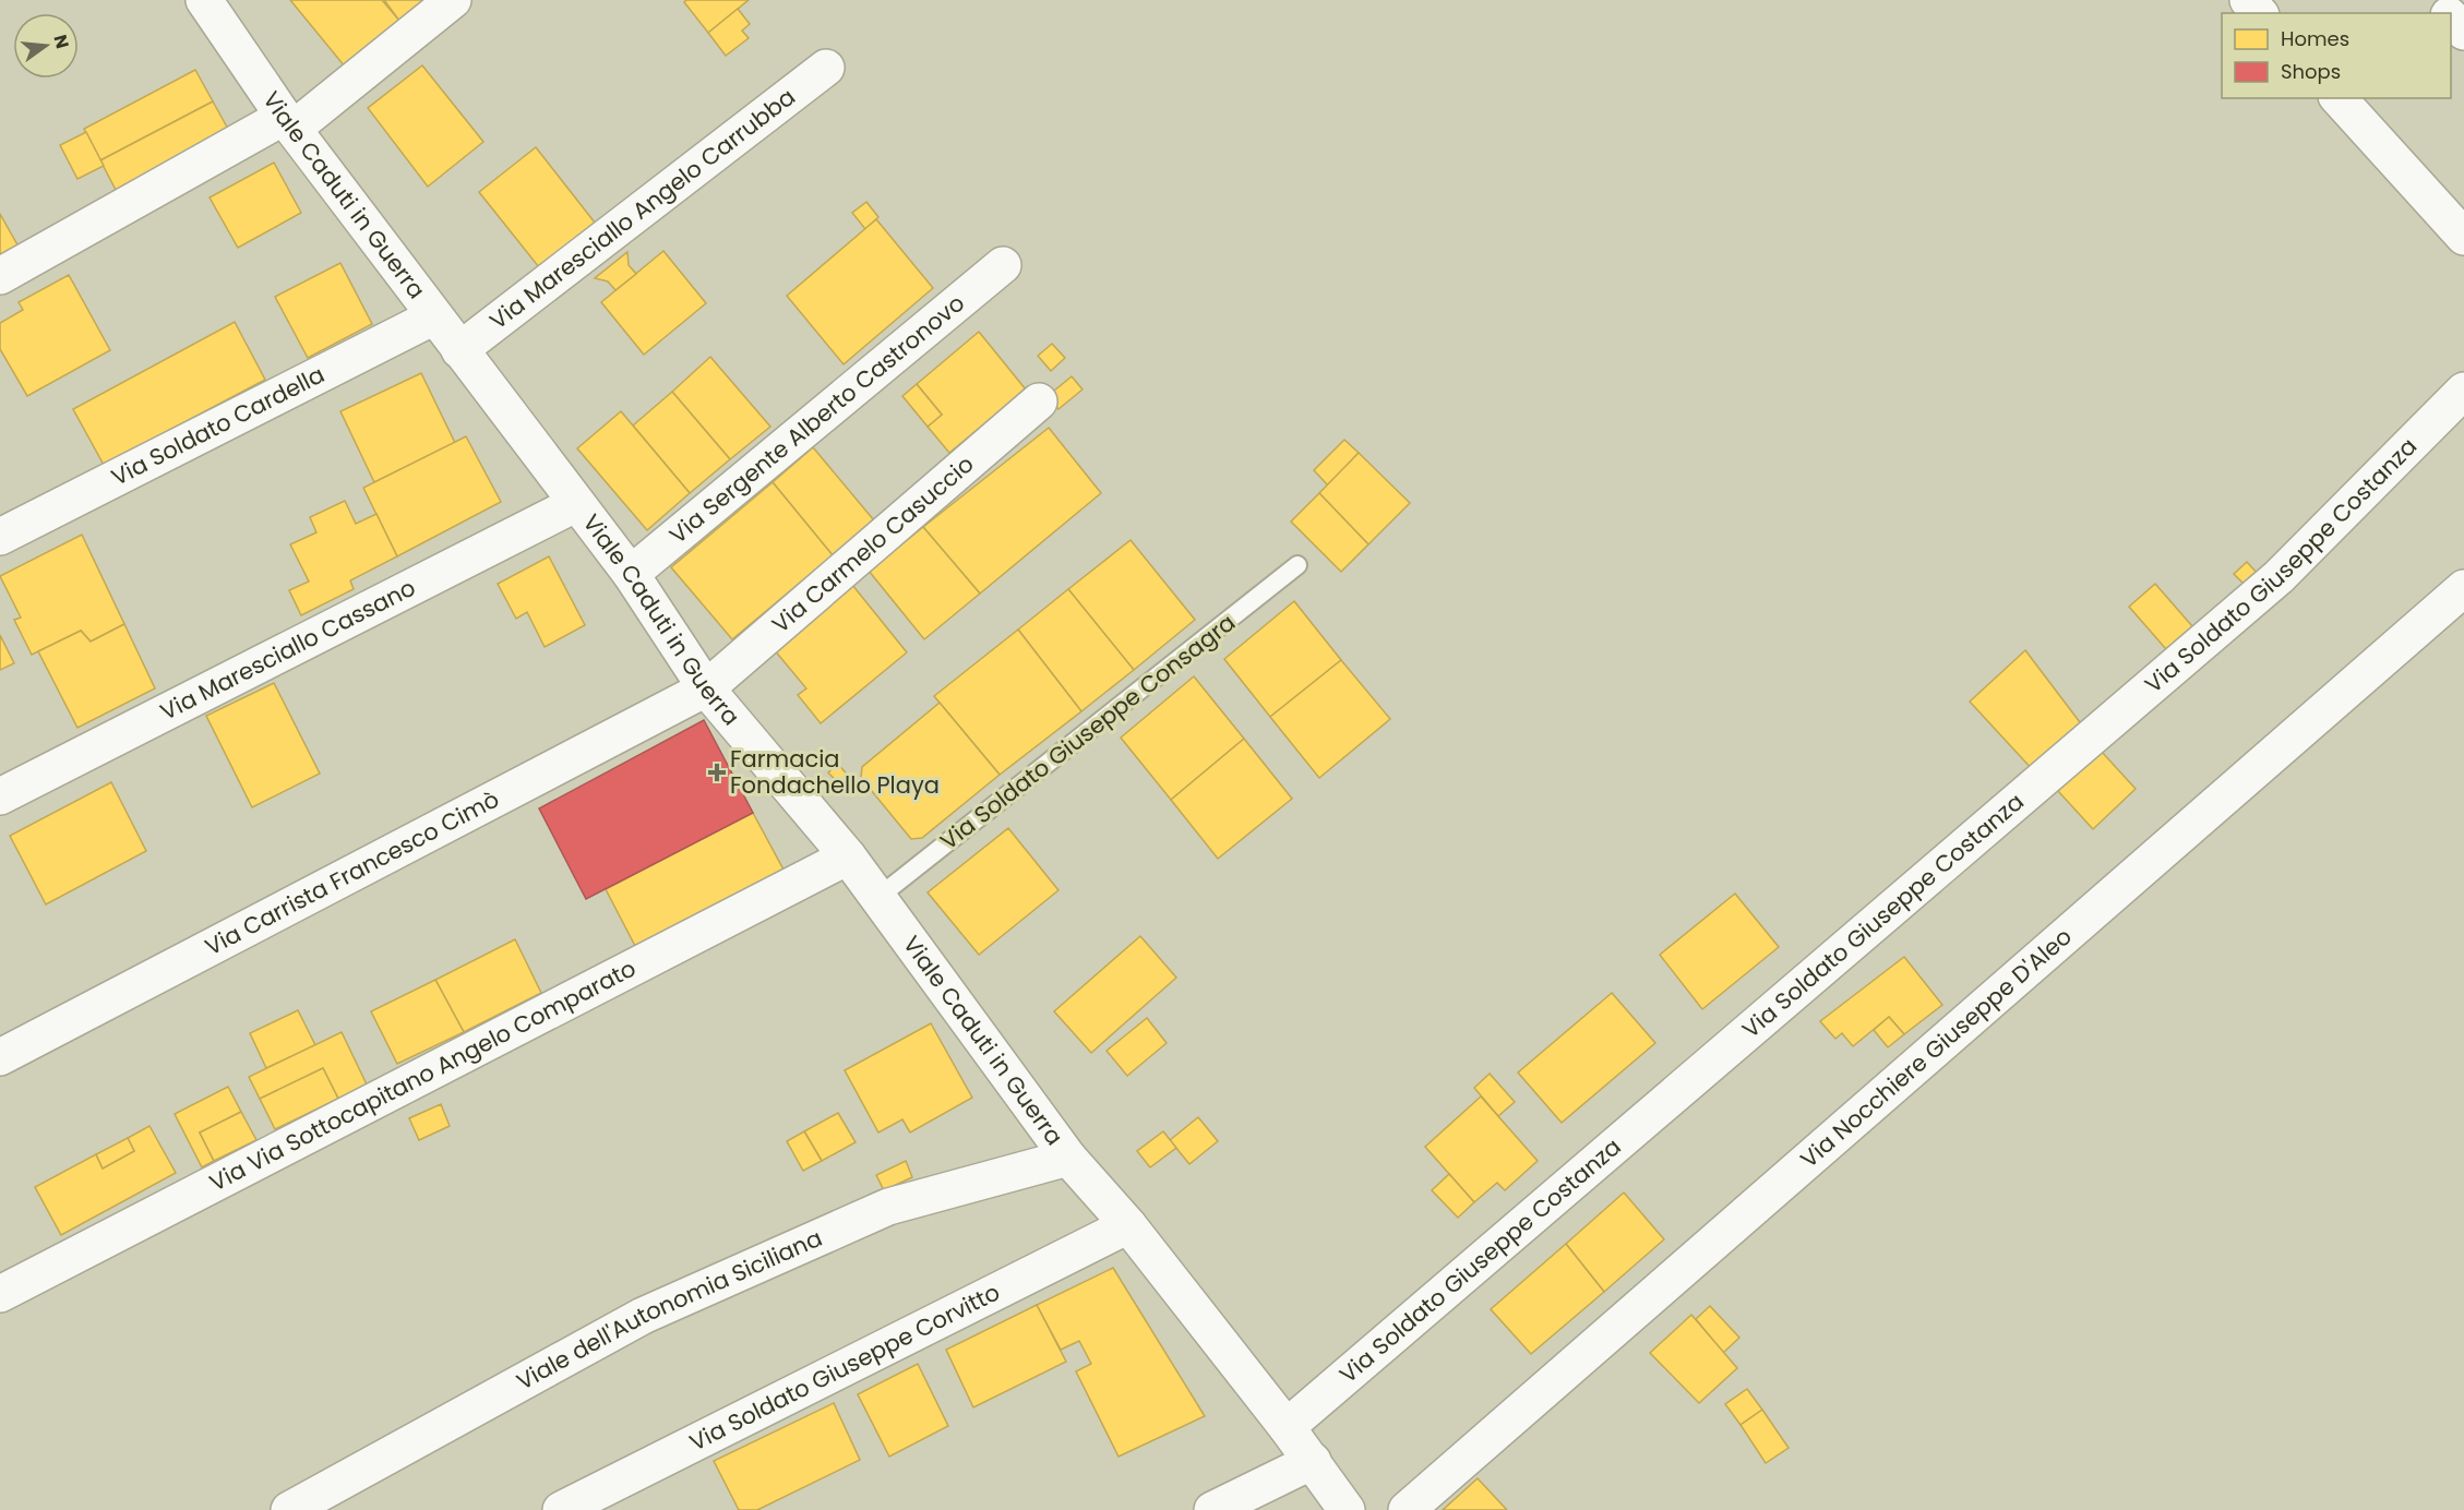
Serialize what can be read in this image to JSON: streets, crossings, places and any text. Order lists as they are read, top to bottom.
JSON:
{
  "streets": {
    "street": [
      "Viale Caduti in Guerra",
      "Via Maresciallo Angelo Carrubba",
      "Via Sergente Alberto Castronovo",
      "Via Soldato Cardella",
      "Via Carmelo Casuccio",
      "Via Soldato Giuseppe Costanza",
      "Via Maresciallo Cassano",
      "Via Carrista Francesco Cimò",
      "Via Nocchiere Giuseppe D'Aleo",
      "Via Via Sottocapitano Angelo Comparato",
      "Viale dell'Autonomia Siciliana",
      "Via Soldato Giuseppe Corvitto"
    ],
    "lane": ["Via Soldato Giuseppe Consagra"]
  },
  "crossings": [
    ["Viale Caduti in Guerra", "Via Maresciallo Angelo Carrubba"],
    ["Viale Caduti in Guerra", "Via Sergente Alberto Castronovo"],
    ["Viale Caduti in Guerra", "Via Soldato Cardella"],
    ["Viale Caduti in Guerra", "Via Carmelo Casuccio"],
    ["Viale Caduti in Guerra", "Via Soldato Giuseppe Costanza"],
    ["Viale Caduti in Guerra", "Via Maresciallo Cassano"],
    ["Viale Caduti in Guerra", "Via Soldato Giuseppe Consagra"],
    ["Viale Caduti in Guerra", "Via Carrista Francesco Cimò"],
    ["Viale Caduti in Guerra", "Via Via Sottocapitano Angelo Comparato"],
    ["Viale Caduti in Guerra", "Viale dell'Autonomia Siciliana"],
    ["Viale Caduti in Guerra", "Via Soldato Giuseppe Corvitto"],
    ["Via Carmelo Casuccio", "Via Carrista Francesco Cimò"]
  ],
  "places": {
    "health": ["Farmacia Fondachello Playa"]
  },
  "legend": ["Homes", "Shops"],
  "north": "right"
}
